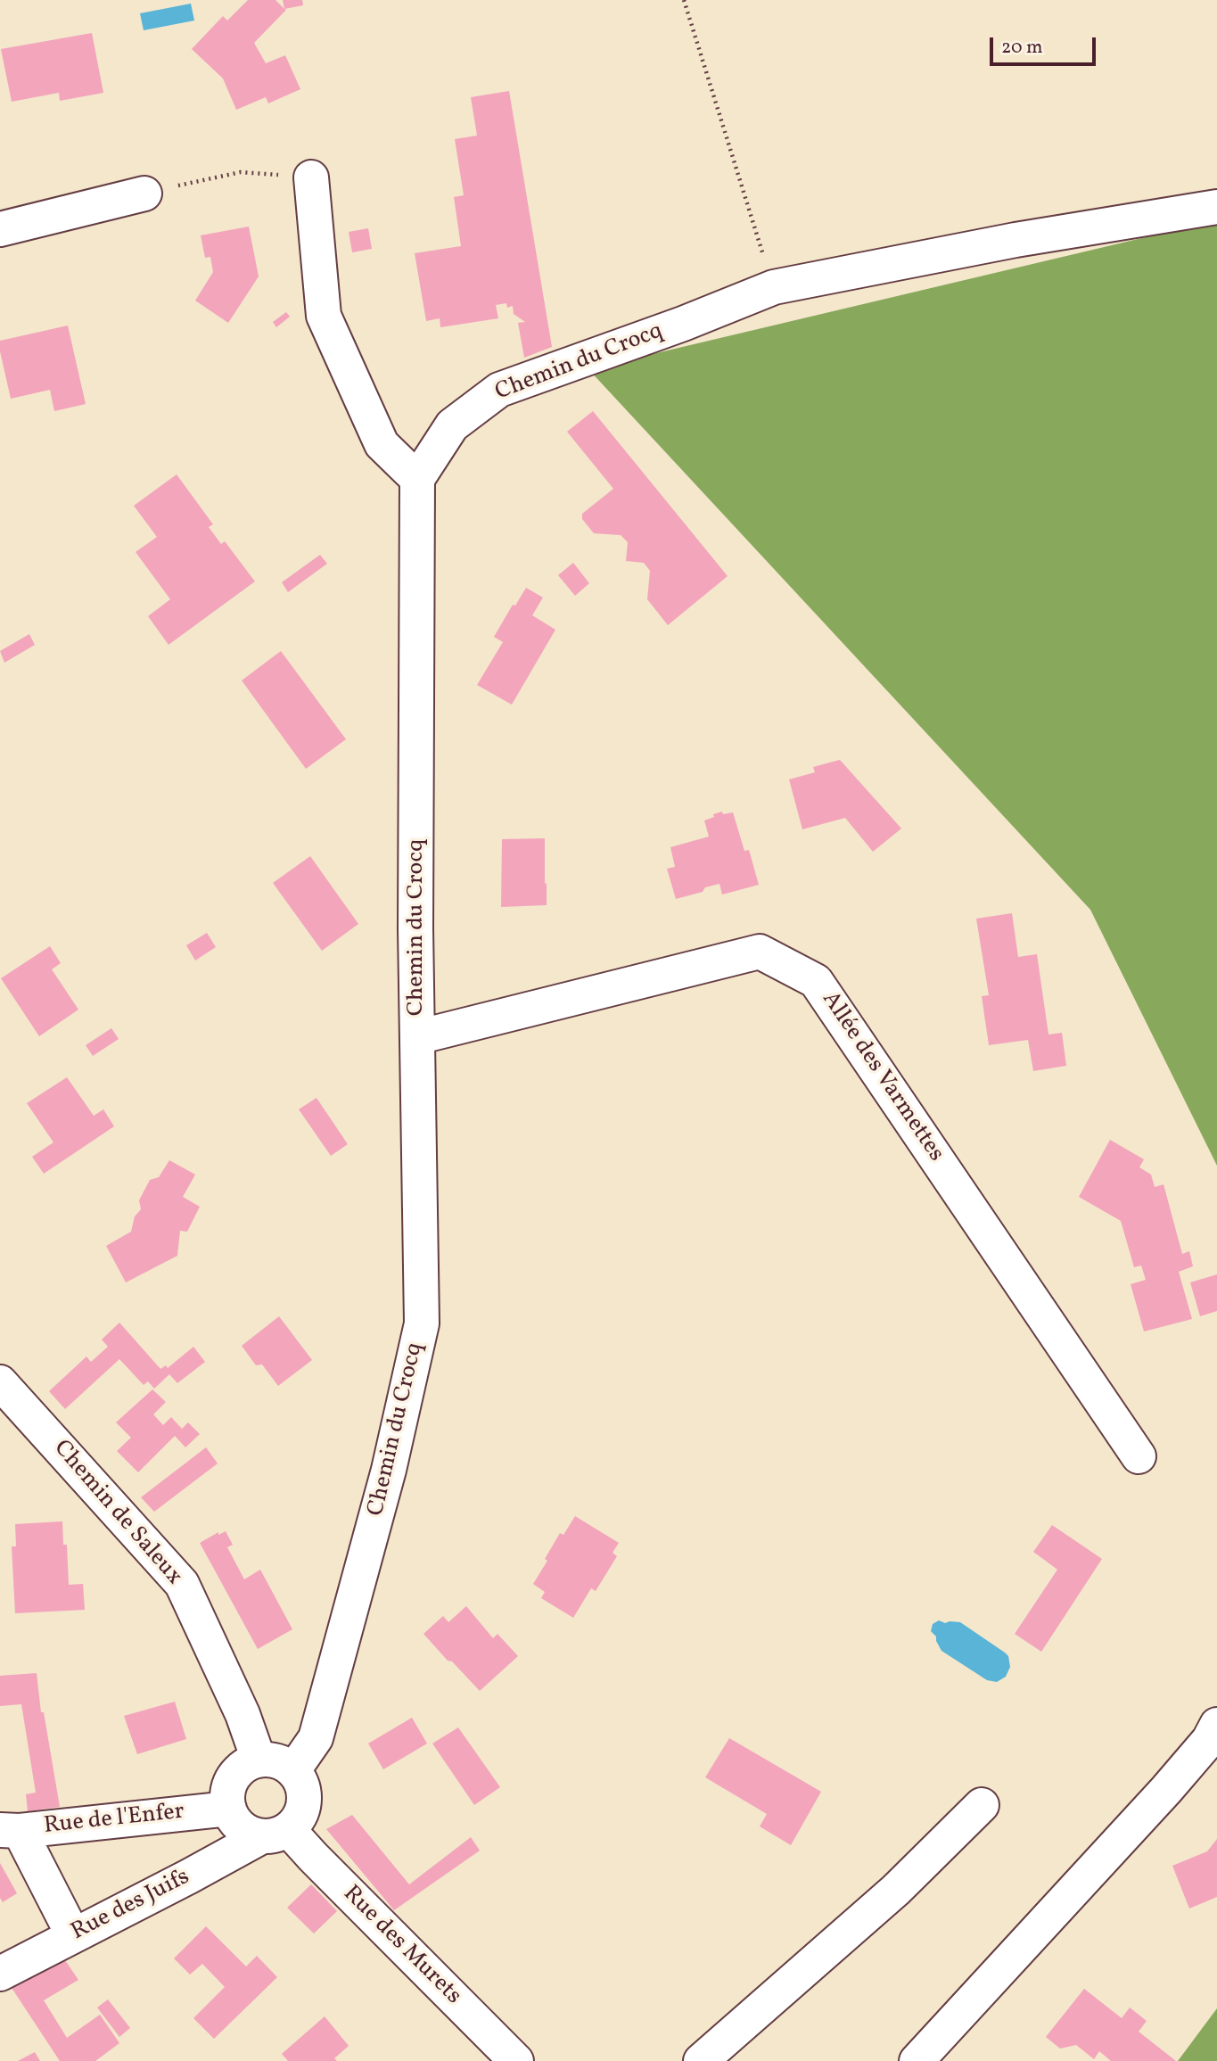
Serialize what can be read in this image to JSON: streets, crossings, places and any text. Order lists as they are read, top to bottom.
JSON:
{
  "streets": {
    "street": [
      "Chemin du Crocq",
      "Allée des Varmettes",
      "Chemin de Saleux",
      "Rue de l'Enfer",
      "Rue des Juifs",
      "Rue des Murets"
    ]
  },
  "crossings": [
    ["Chemin du Crocq", "Allée des Varmettes"],
    ["Chemin du Crocq", "Chemin de Saleux"],
    ["Chemin du Crocq", "Rue de l'Enfer"],
    ["Chemin du Crocq", "Rue des Juifs"],
    ["Chemin du Crocq", "Rue des Murets"],
    ["Chemin de Saleux", "Rue de l'Enfer"],
    ["Chemin de Saleux", "Rue des Juifs"],
    ["Chemin de Saleux", "Rue des Murets"],
    ["Rue de l'Enfer", "Rue des Juifs"],
    ["Rue de l'Enfer", "Rue des Murets"],
    ["Rue des Juifs", "Rue des Murets"]
  ],
  "scale_bar": "20 m"
}
